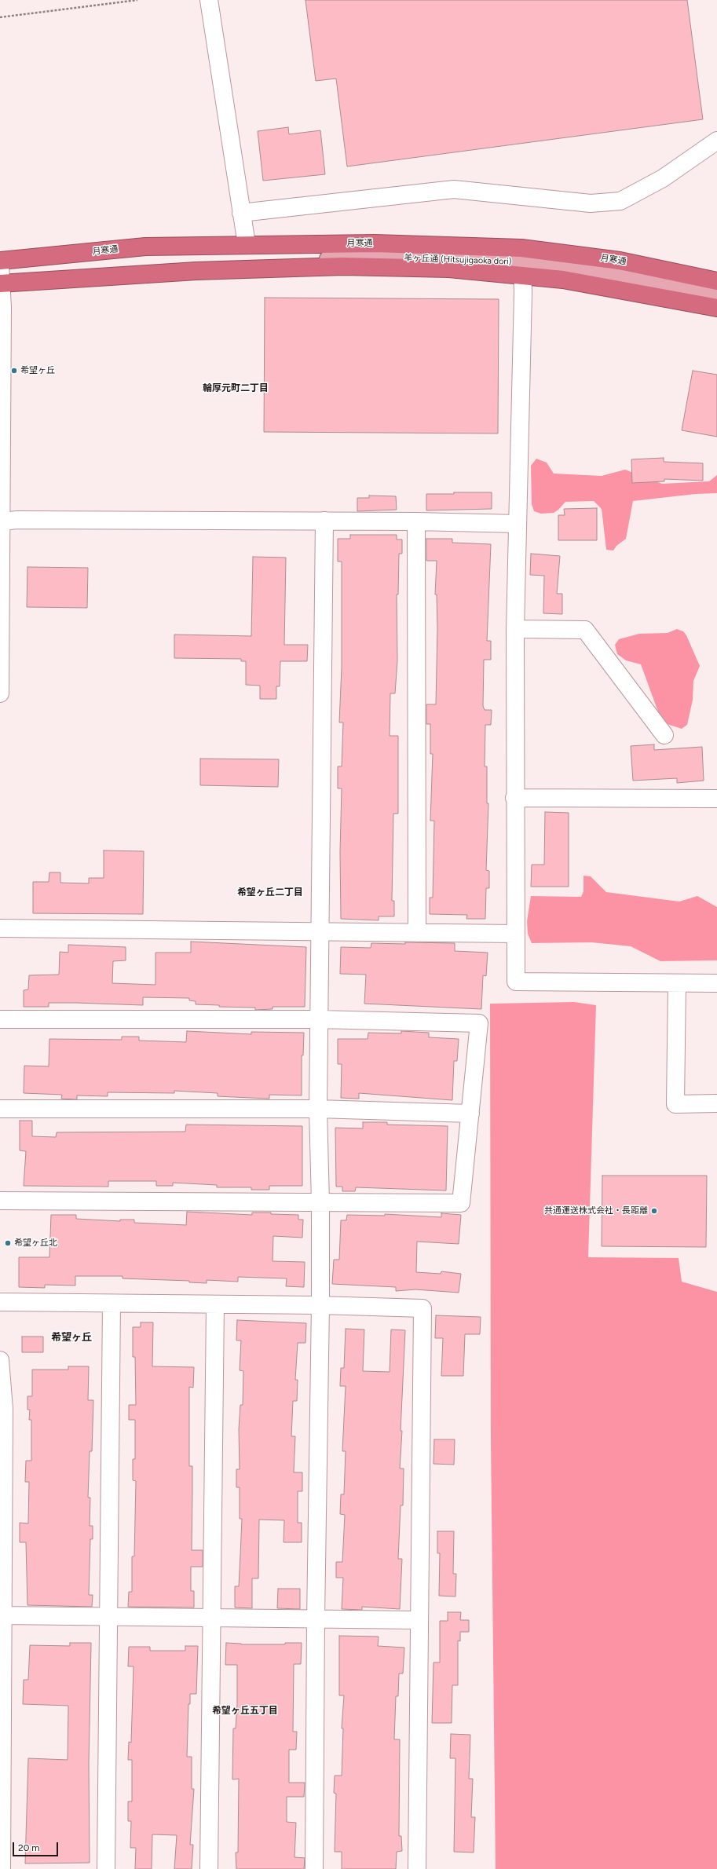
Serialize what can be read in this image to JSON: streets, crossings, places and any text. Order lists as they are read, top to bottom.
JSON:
{
  "streets": {
    "highway": ["月寒通"],
    "main road": ["羊ヶ丘通 (Hitsujigaoka dori)"]
  },
  "crossings": [
    ["月寒通", "羊ヶ丘通 (Hitsujigaoka dori)"]
  ],
  "districts": [
    "輪厚元町二丁目",
    "希望ヶ丘二丁目",
    "希望ヶ丘",
    "希望ヶ丘五丁目"
  ],
  "places": ["希望ヶ丘", "共通運送株式会社・長距離", "希望ヶ丘北"],
  "scale_bar": "20 m"
}
